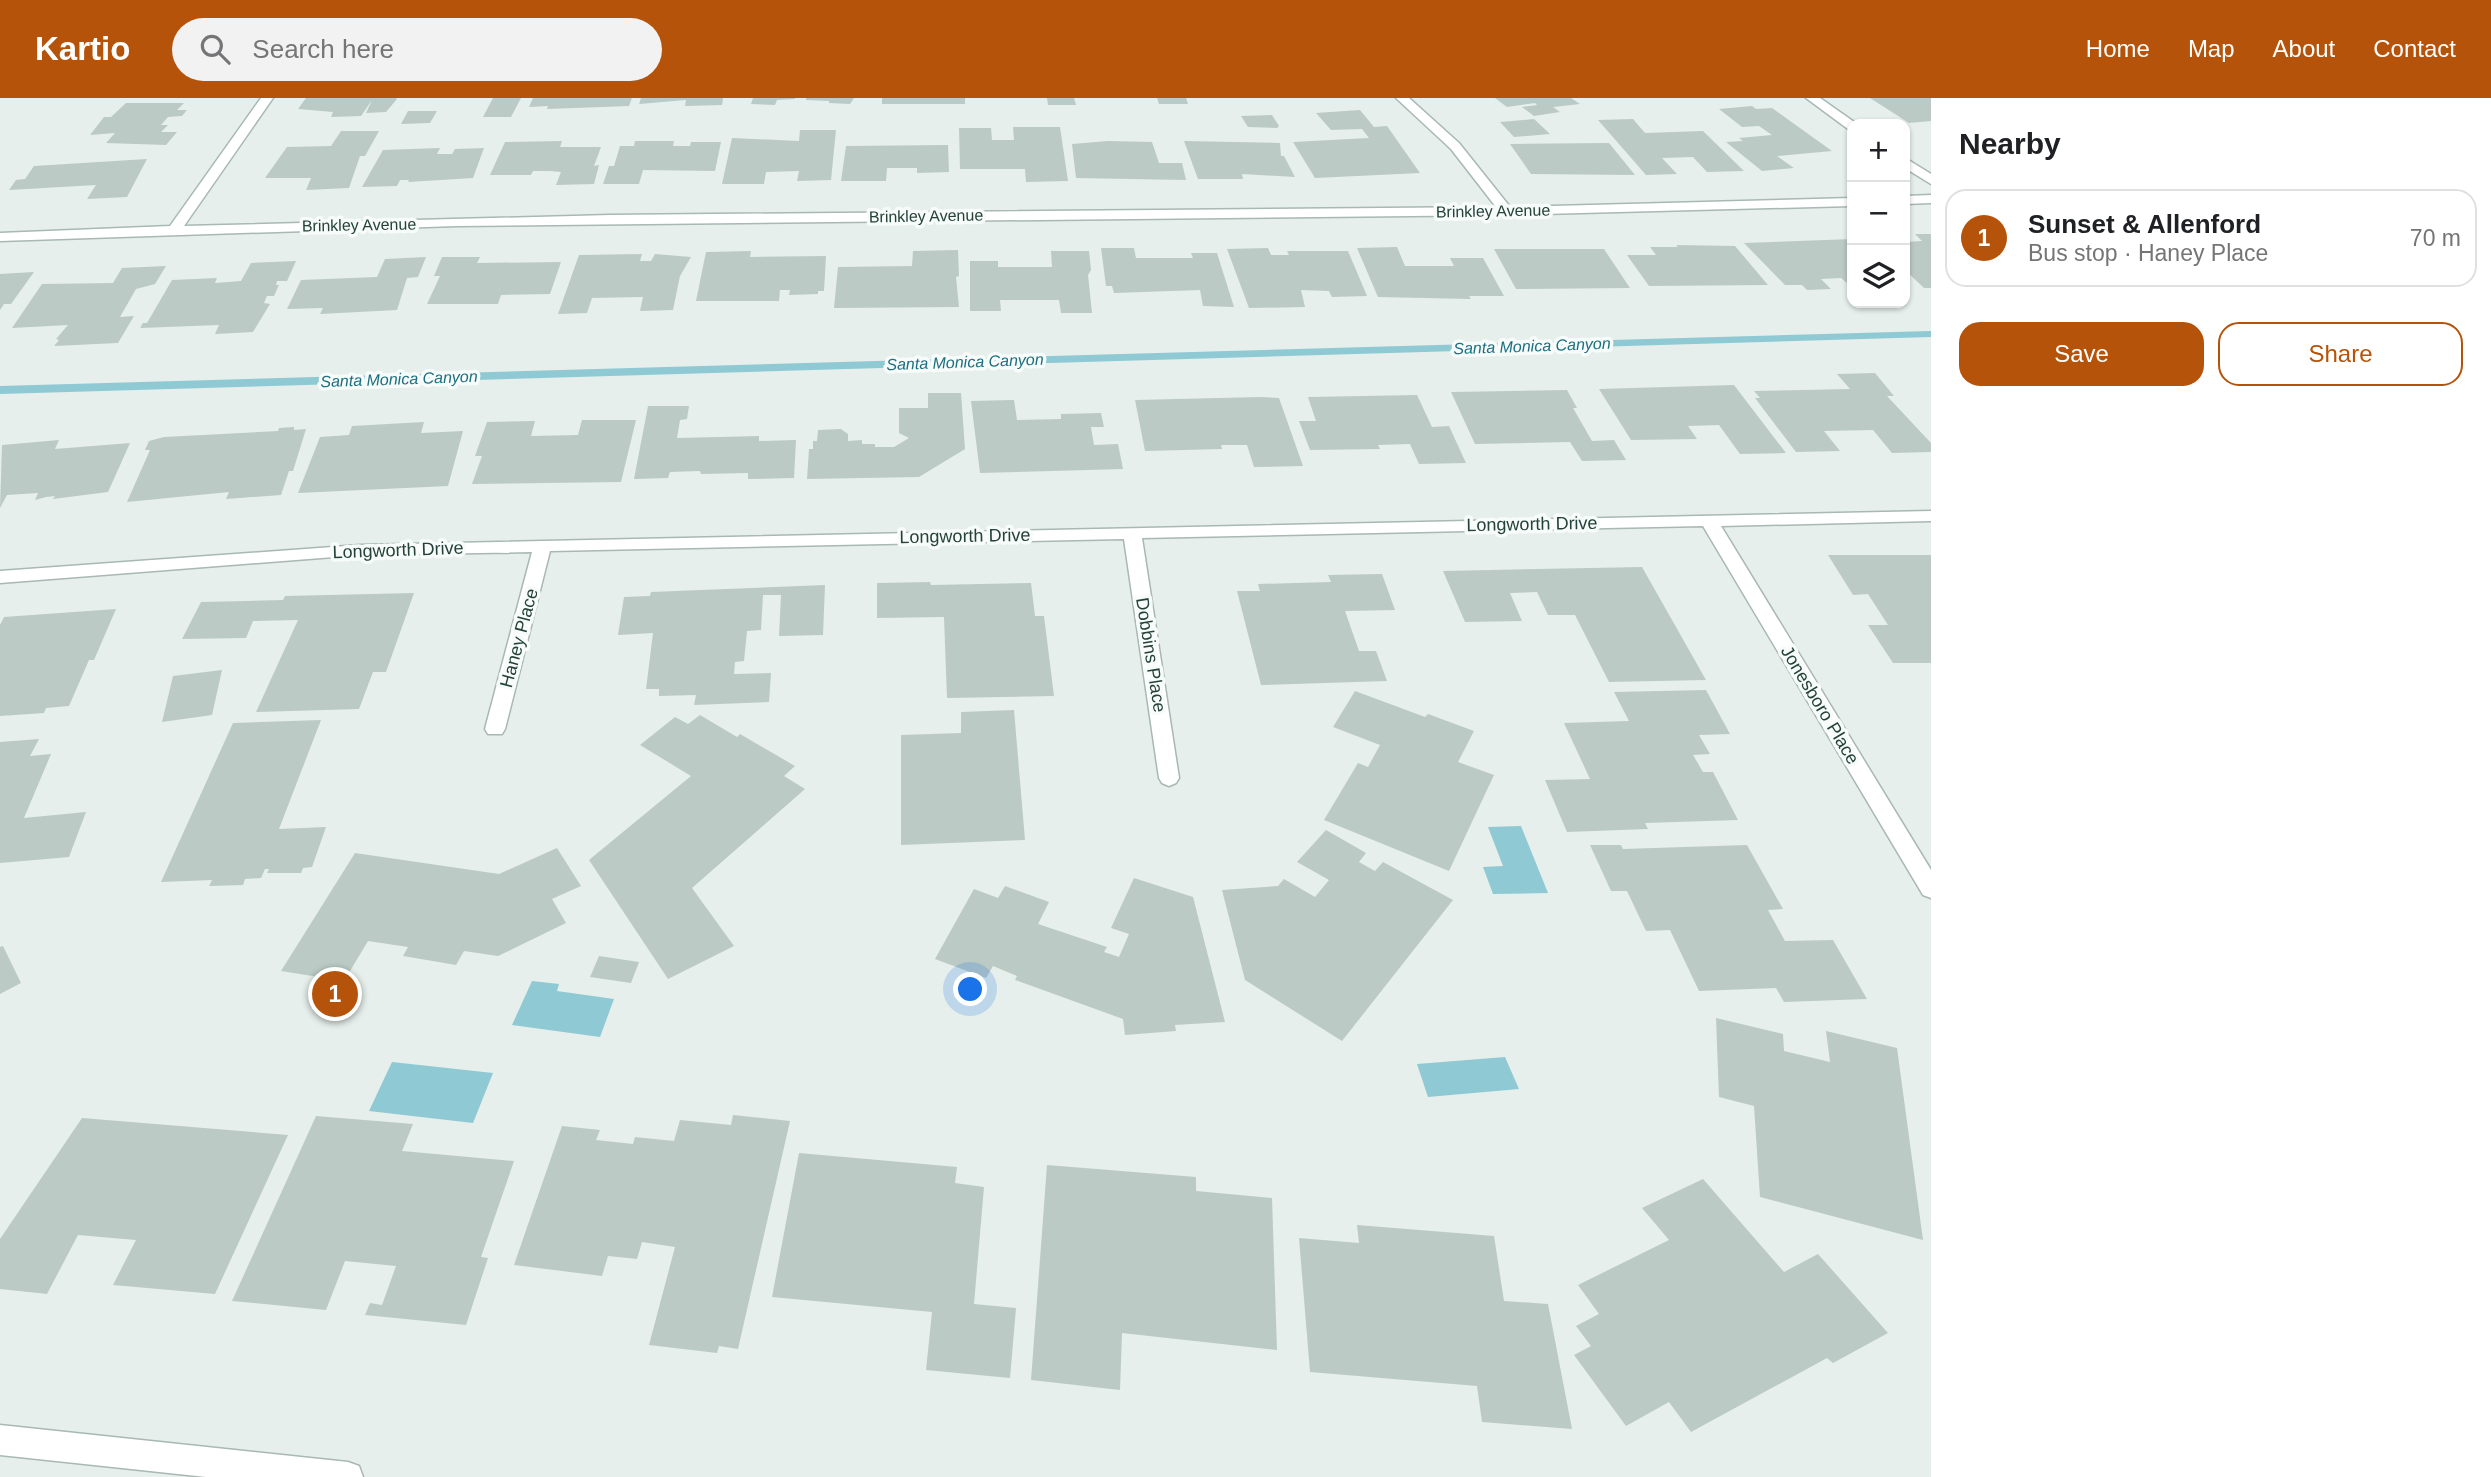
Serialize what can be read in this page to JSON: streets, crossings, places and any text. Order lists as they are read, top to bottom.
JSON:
{
  "streets": {
    "street": [
      "Brinkley Avenue",
      "Longworth Drive",
      "Haney Place",
      "Dobbins Place",
      "Jonesboro Place"
    ]
  },
  "crossings": [
    ["Longworth Drive", "Haney Place"],
    ["Longworth Drive", "Dobbins Place"],
    ["Longworth Drive", "Jonesboro Place"]
  ],
  "water": ["Santa Monica Canyon"],
  "page": {
    "header": "Kartio",
    "search": "Search here",
    "nav": [
      "Home",
      "Map",
      "About",
      "Contact"
    ],
    "heading": "Nearby",
    "map_buttons": ["+", "−"],
    "list": [
      {
        "mark": "1",
        "name": "Sunset & Allenford",
        "note": "Bus stop · Haney Place",
        "value": "70 m"
      }
    ],
    "buttons": ["Save", "Share"],
    "pins": "1"
  }
}
